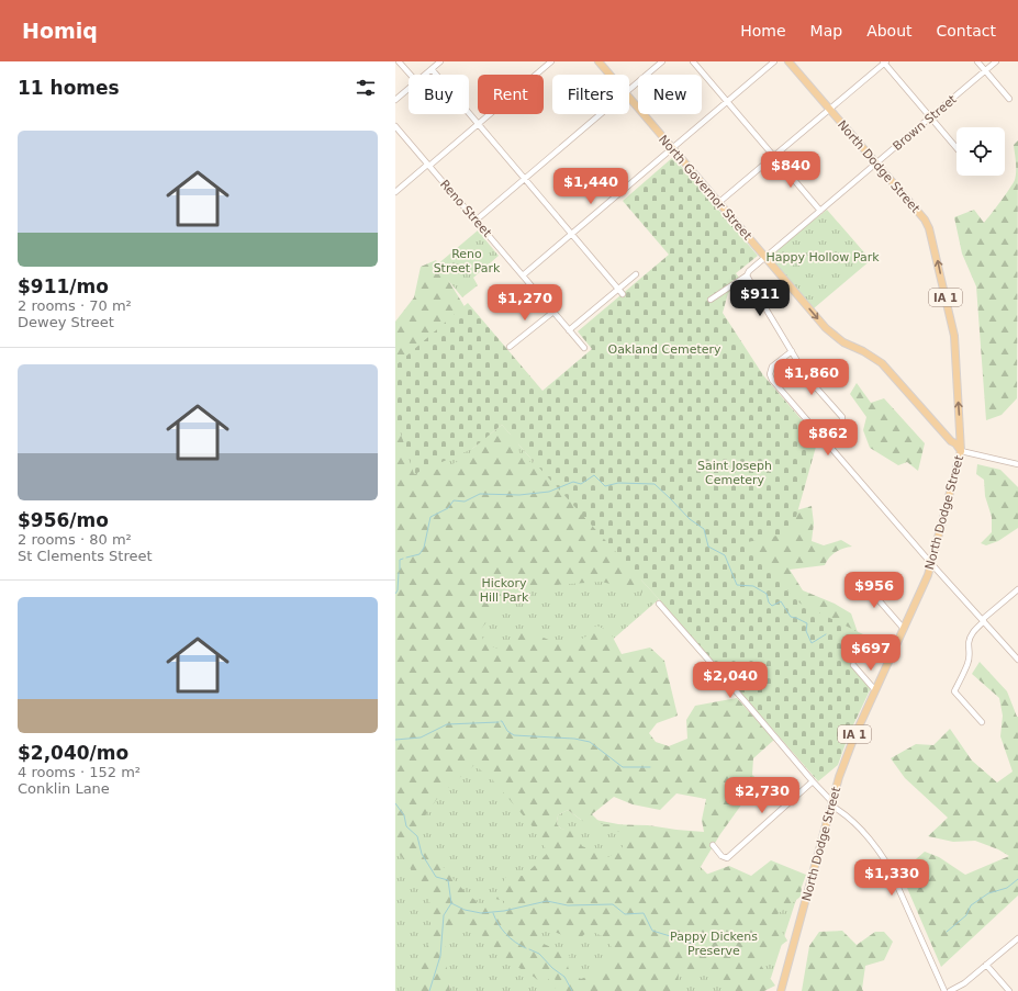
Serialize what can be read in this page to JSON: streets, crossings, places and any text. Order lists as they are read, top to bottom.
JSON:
{
  "streets": {
    "main road": ["North Dodge Street", "North Governor Street", "IA 1"],
    "street": ["Brown Street", "Reno Street"]
  },
  "crossings": [
    ["Brown Street", "North Dodge Street"],
    ["Brown Street", "North Governor Street"],
    ["North Dodge Street", "North Governor Street"]
  ],
  "one_way": ["North Governor Street"],
  "parks": [
    "Reno Street Park",
    "Happy Hollow Park",
    "Oakland Cemetery",
    "Saint Joseph Cemetery",
    "Hickory Hill Park",
    "Pappy Dickens Preserve"
  ],
  "page": {
    "header": "Homiq",
    "nav": [
      "Home",
      "Map",
      "About",
      "Contact"
    ],
    "heading": "11 homes",
    "chip": [
      "Buy",
      "Rent",
      "Filters",
      "New"
    ],
    "list": [
      {
        "name": "$911/mo",
        "note": "2 rooms · 70 m² · Dewey Street"
      },
      {
        "name": "$956/mo",
        "note": "2 rooms · 80 m² · St Clements Street"
      },
      {
        "name": "$2,040/mo",
        "note": "4 rooms · 152 m² · Conklin Lane"
      }
    ],
    "price": [
      "$840",
      "$1,440",
      "$911",
      "$1,270",
      "$1,860",
      "$862",
      "$956",
      "$697",
      "$2,040",
      "$2,730",
      "$1,330"
    ]
  }
}
